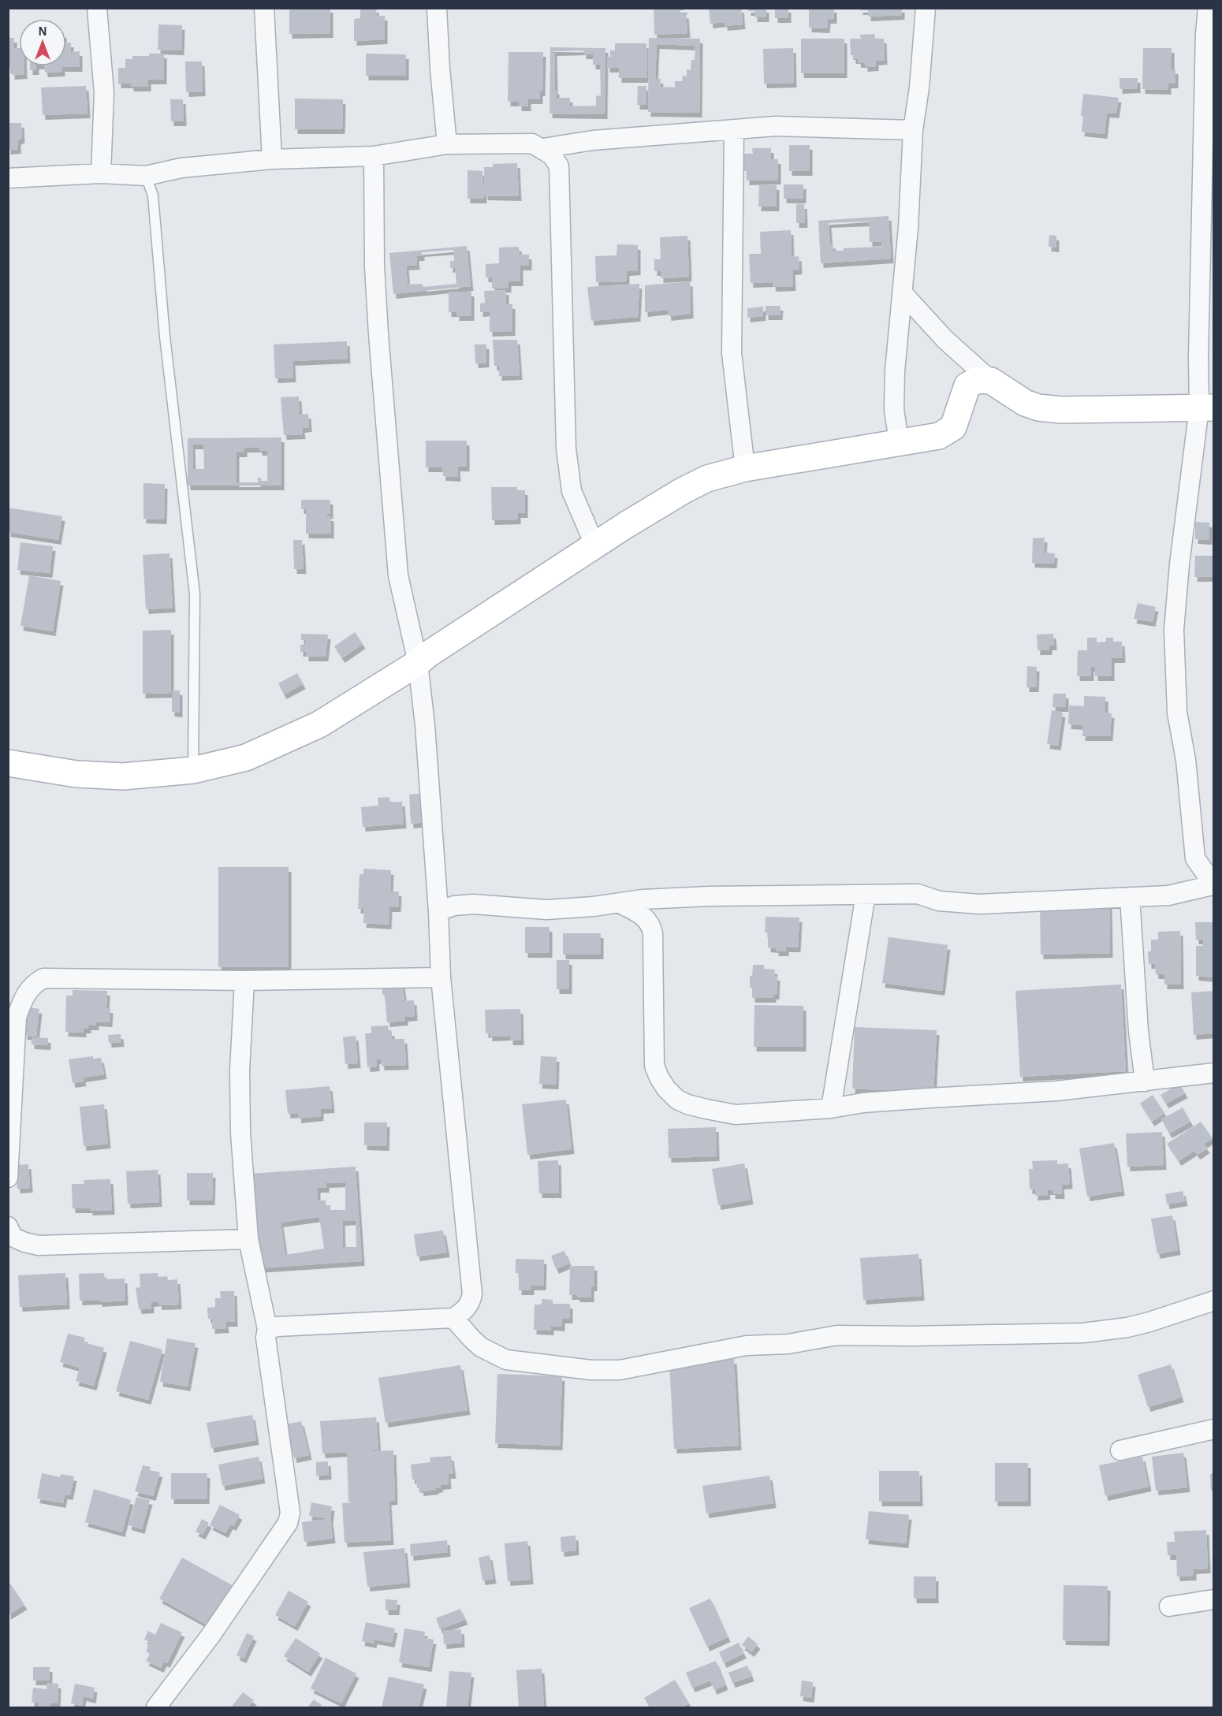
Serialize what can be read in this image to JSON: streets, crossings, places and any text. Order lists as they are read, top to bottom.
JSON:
{
  "north": "top"
}
